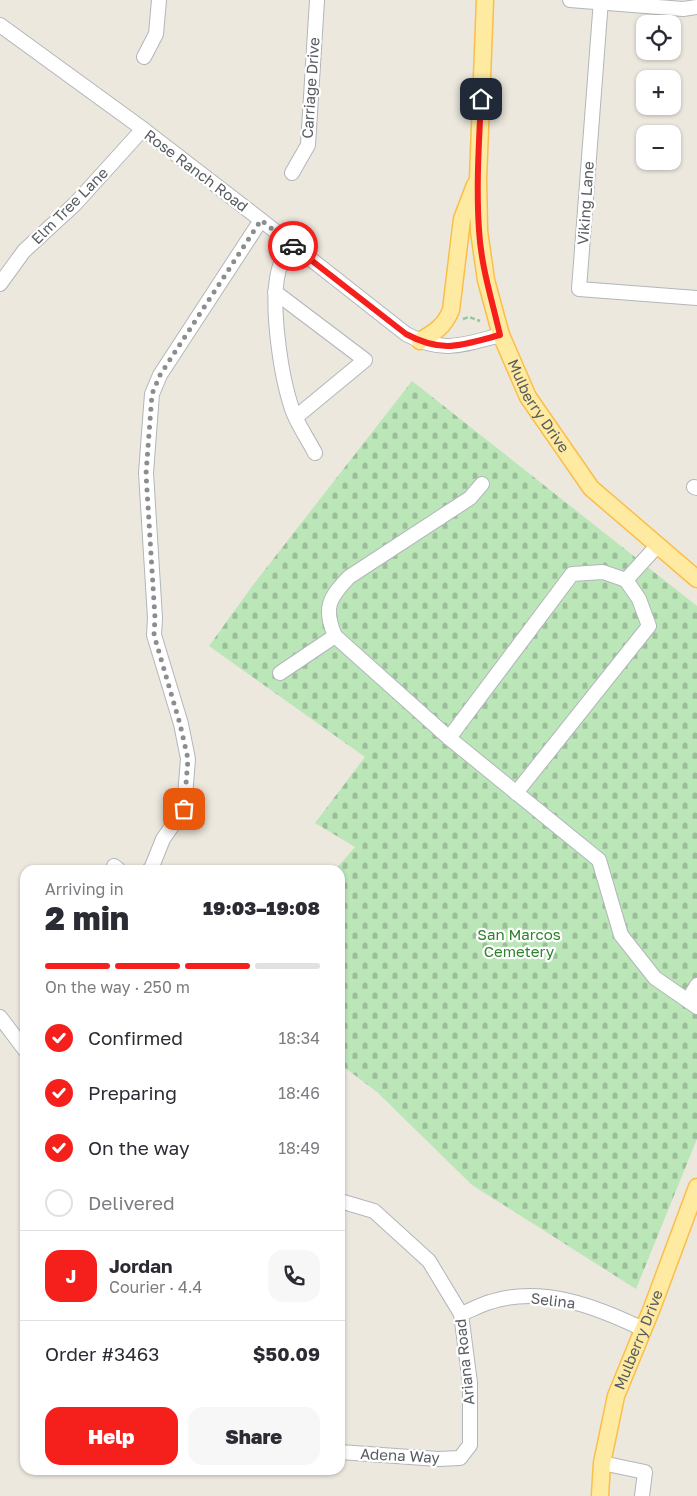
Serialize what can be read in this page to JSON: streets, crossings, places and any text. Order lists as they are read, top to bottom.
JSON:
{
  "streets": {
    "main road": ["Mulberry Drive"],
    "street": [
      "Carriage Drive",
      "Rose Ranch Road",
      "Viking Lane",
      "Elm Tree Lane",
      "Selina",
      "Ariana Road",
      "Adena Way"
    ]
  },
  "crossings": [
    ["Rose Ranch Road", "Elm Tree Lane"],
    ["Rose Ranch Road", "Mulberry Drive"],
    ["Mulberry Drive", "Selina"],
    ["Selina", "Ariana Road"],
    ["Ariana Road", "Adena Way"]
  ],
  "parks": ["San Marcos Cemetery"],
  "page": {
    "map_buttons": ["+", "−"],
    "heading": ["2 min", "Arriving in", "19:03–19:08"],
    "panel": [
      "Jordan",
      "Courier · 4.4",
      "Order #3463",
      "$50.09"
    ],
    "bar": "On the way · 250 m",
    "list": [
      ["Confirmed", "18:34"],
      ["Preparing", "18:46"],
      ["On the way", "18:49"],
      "Delivered"
    ],
    "round": "J",
    "buttons": ["Help", "Share"]
  }
}
